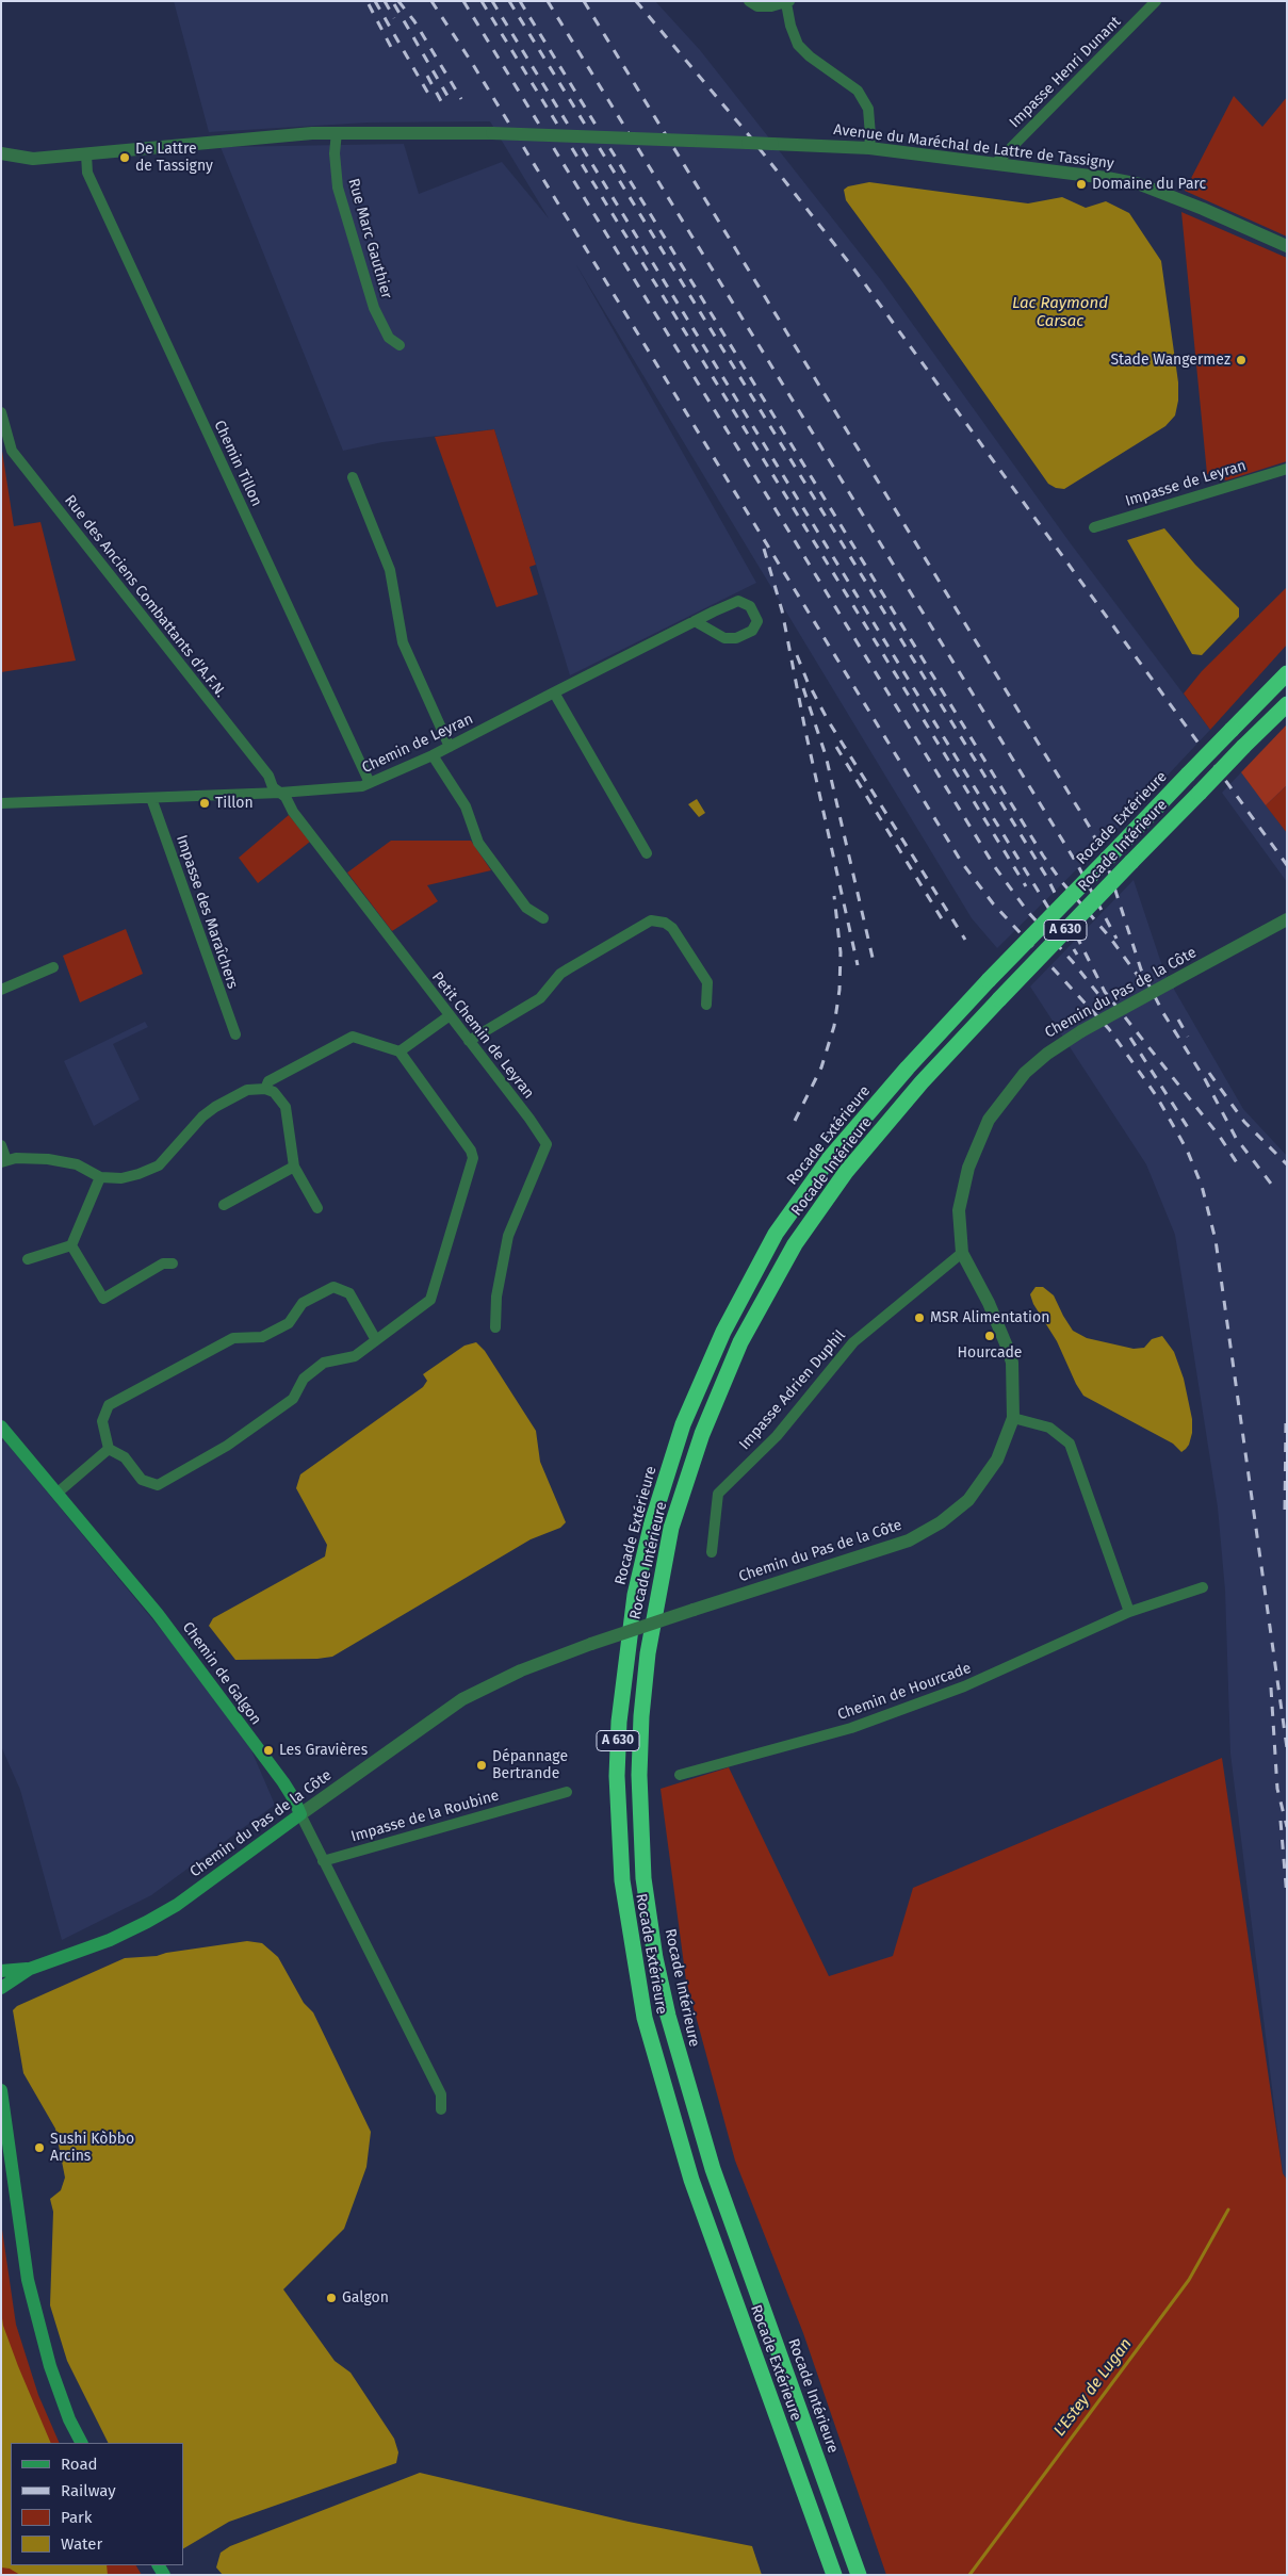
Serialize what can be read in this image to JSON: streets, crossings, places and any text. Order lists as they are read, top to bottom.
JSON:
{
  "streets": {
    "highway": ["Rocade Extérieure", "Rocade Intérieure", "A 630"],
    "main road": ["Chemin du Pas de la Côte", "Chemin de Galgon"],
    "street": [
      "Impasse Henri Dunant",
      "Avenue du Maréchal de Lattre de Tassigny",
      "Rue Marc Gauthier",
      "Chemin Tillon",
      "Impasse de Leyran",
      "Rue des Anciens Combattants d'A.F.N.",
      "Chemin de Leyran",
      "Impasse des Maraîchers",
      "Petit Chemin de Leyran",
      "Impasse Adrien Duphil",
      "Chemin de Hourcade",
      "Impasse de la Roubine"
    ]
  },
  "crossings": [
    ["Impasse Henri Dunant", "Avenue du Maréchal de Lattre de Tassigny"],
    ["Avenue du Maréchal de Lattre de Tassigny", "Rue Marc Gauthier"],
    ["Chemin Tillon", "Chemin de Leyran"],
    ["Rue des Anciens Combattants d'A.F.N.", "Chemin de Leyran"],
    ["Rue des Anciens Combattants d'A.F.N.", "Petit Chemin de Leyran"],
    ["Chemin de Leyran", "Impasse des Maraîchers"],
    ["Chemin de Leyran", "Petit Chemin de Leyran"],
    ["Chemin du Pas de la Côte", "Impasse Adrien Duphil"],
    ["Chemin du Pas de la Côte", "Chemin de Galgon"],
    ["Chemin de Galgon", "Impasse de la Roubine"]
  ],
  "water": ["Lac Raymond Carsac", "L'Estey de Lugan"],
  "places": [
    "De Lattre de Tassigny",
    "Domaine du Parc",
    "Stade Wangermez",
    "Tillon",
    "MSR Alimentation",
    "Hourcade",
    "Les Gravières",
    "Dépannage Bertrande",
    "Sushi Kòbbo Arcins",
    "Galgon"
  ],
  "legend": [
    "Road",
    "Railway",
    "Park",
    "Water"
  ]
}
